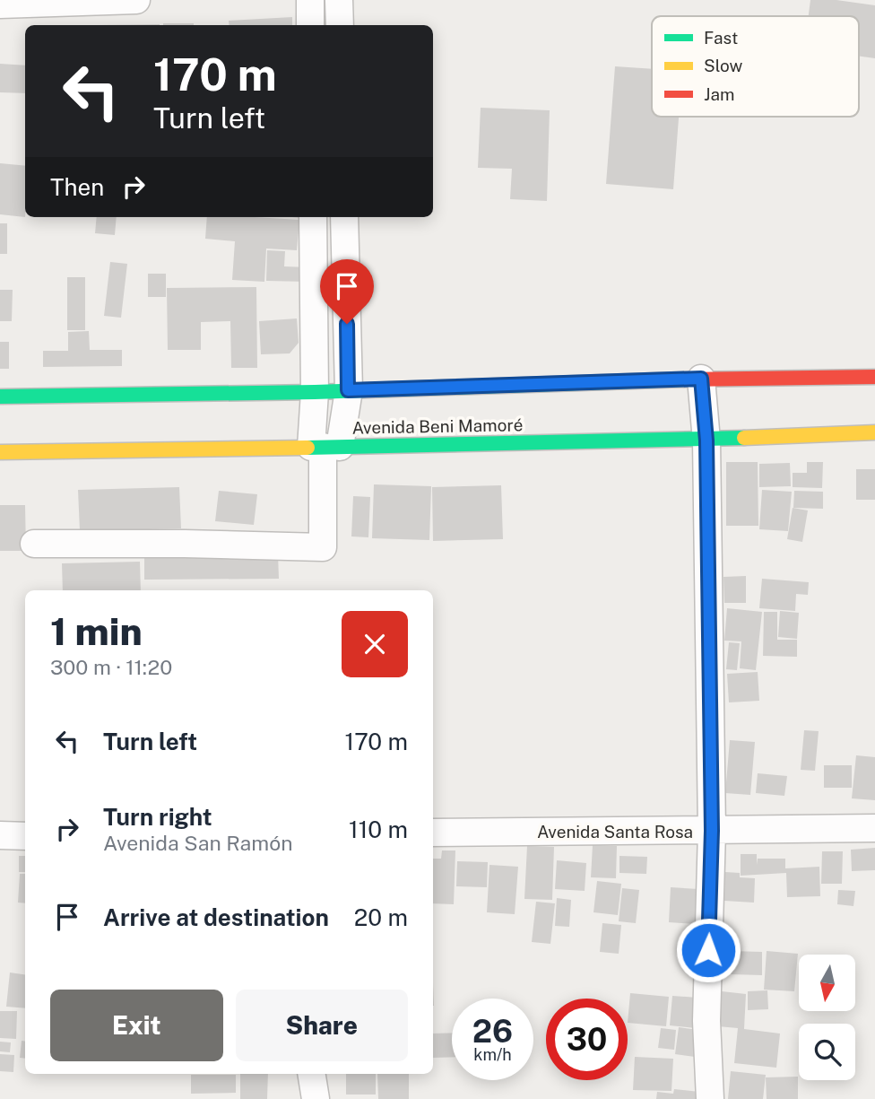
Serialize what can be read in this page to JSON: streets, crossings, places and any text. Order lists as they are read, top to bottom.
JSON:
{
  "streets": {
    "street": ["Avenida Beni Mamoré", "Avenida Santa Rosa"]
  },
  "legend": ["Fast", "Slow", "Jam"],
  "north": "bottom",
  "page": {
    "turn": ["170 m", "Turn left"],
    "then": "Then",
    "heading": ["1 min", "300 m · 11:20"],
    "list": [
      {
        "name": "Turn left",
        "value": "170 m"
      },
      {
        "name": "Turn right",
        "note": "Avenida San Ramón",
        "value": "110 m"
      },
      {
        "name": "Arrive at destination",
        "value": "20 m"
      }
    ],
    "buttons": ["Exit", "Share"],
    "speed": "26 km/h",
    "limit": "30"
  }
}
